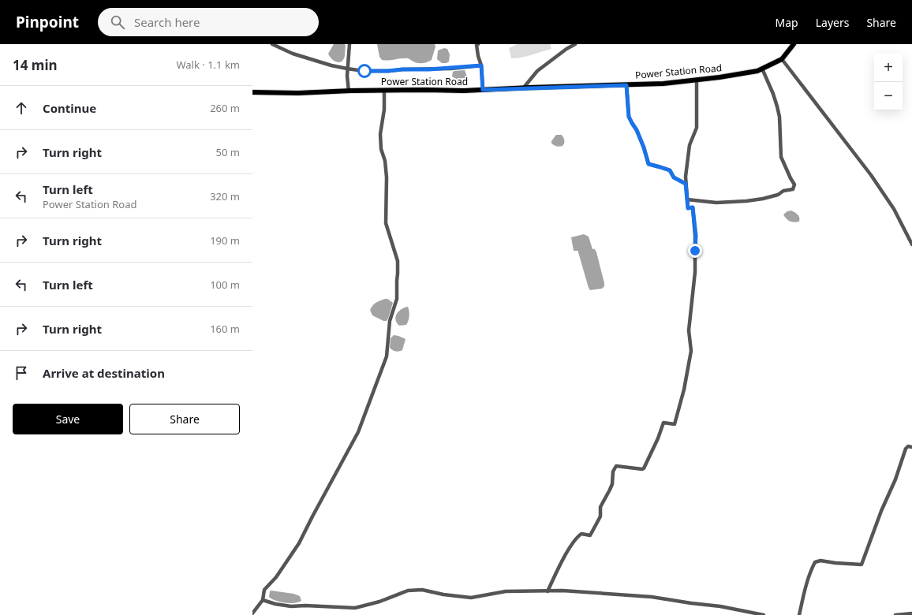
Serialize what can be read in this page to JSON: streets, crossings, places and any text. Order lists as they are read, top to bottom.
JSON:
{
  "streets": {
    "main road": ["Power Station Road"]
  },
  "page": {
    "header": "Pinpoint",
    "search": "Search here",
    "nav": ["Map", "Layers", "Share"],
    "heading": ["14 min", "Walk · 1.1 km"],
    "map_buttons": ["+", "−"],
    "list": [
      ["Continue", "260 m"],
      ["Turn right", "50 m"],
      ["Turn left", "Power Station Road", "320 m"],
      ["Turn right", "190 m"],
      ["Turn left", "100 m"],
      ["Turn right", "160 m"],
      "Arrive at destination"
    ],
    "buttons": ["Save", "Share"]
  }
}
